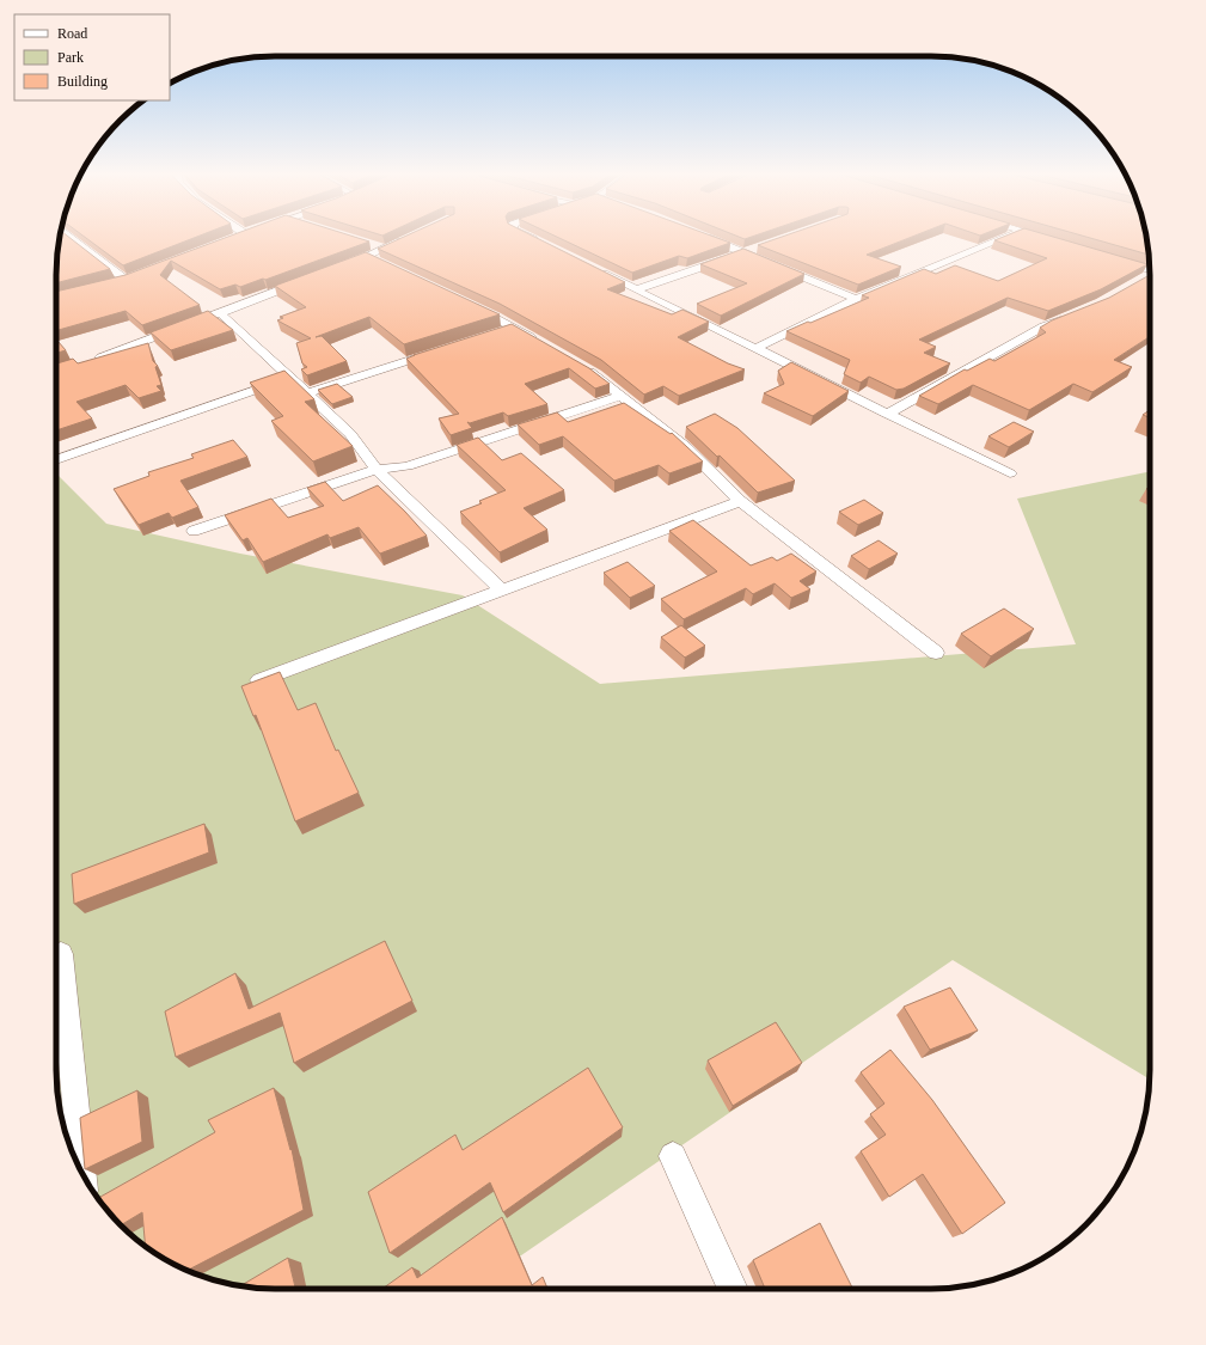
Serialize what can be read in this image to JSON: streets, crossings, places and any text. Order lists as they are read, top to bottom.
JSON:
{
  "legend": ["Road", "Park", "Building"]
}
